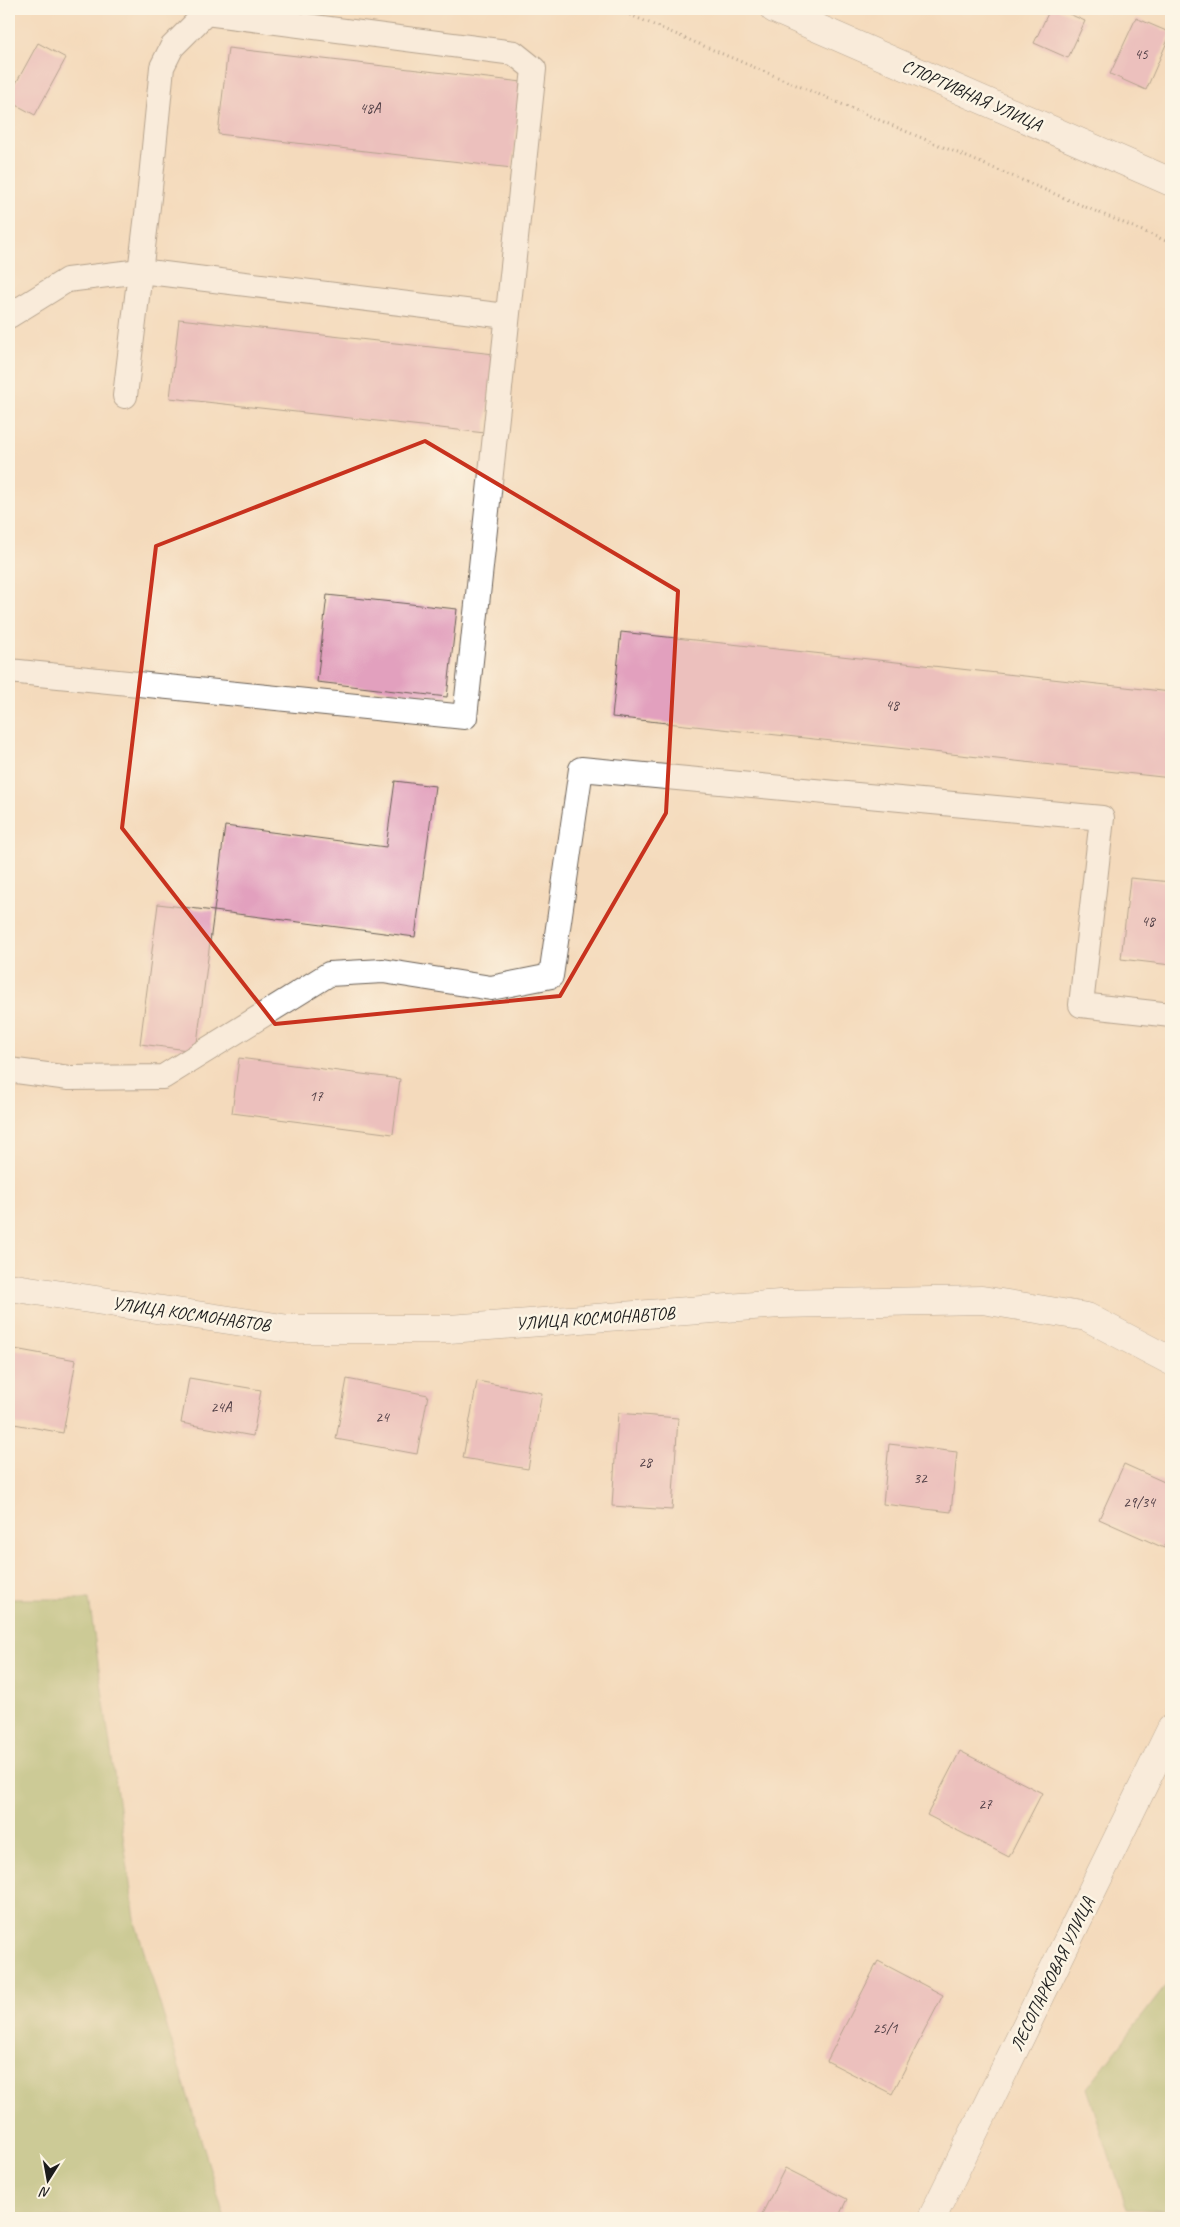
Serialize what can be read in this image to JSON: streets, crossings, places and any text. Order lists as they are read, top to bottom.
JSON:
{
  "streets": {
    "street": ["СПОРТИВНАЯ УЛИЦА", "УЛИЦА КОСМОНАВТОВ", "ЛЕСОПАРКОВАЯ УЛИЦА"]
  },
  "house_numbers": [
    "45",
    "48А",
    "48",
    "48",
    "17",
    "24А",
    "24",
    "28",
    "32",
    "29/34",
    "27",
    "25/1"
  ],
  "north": "bottom"
}
